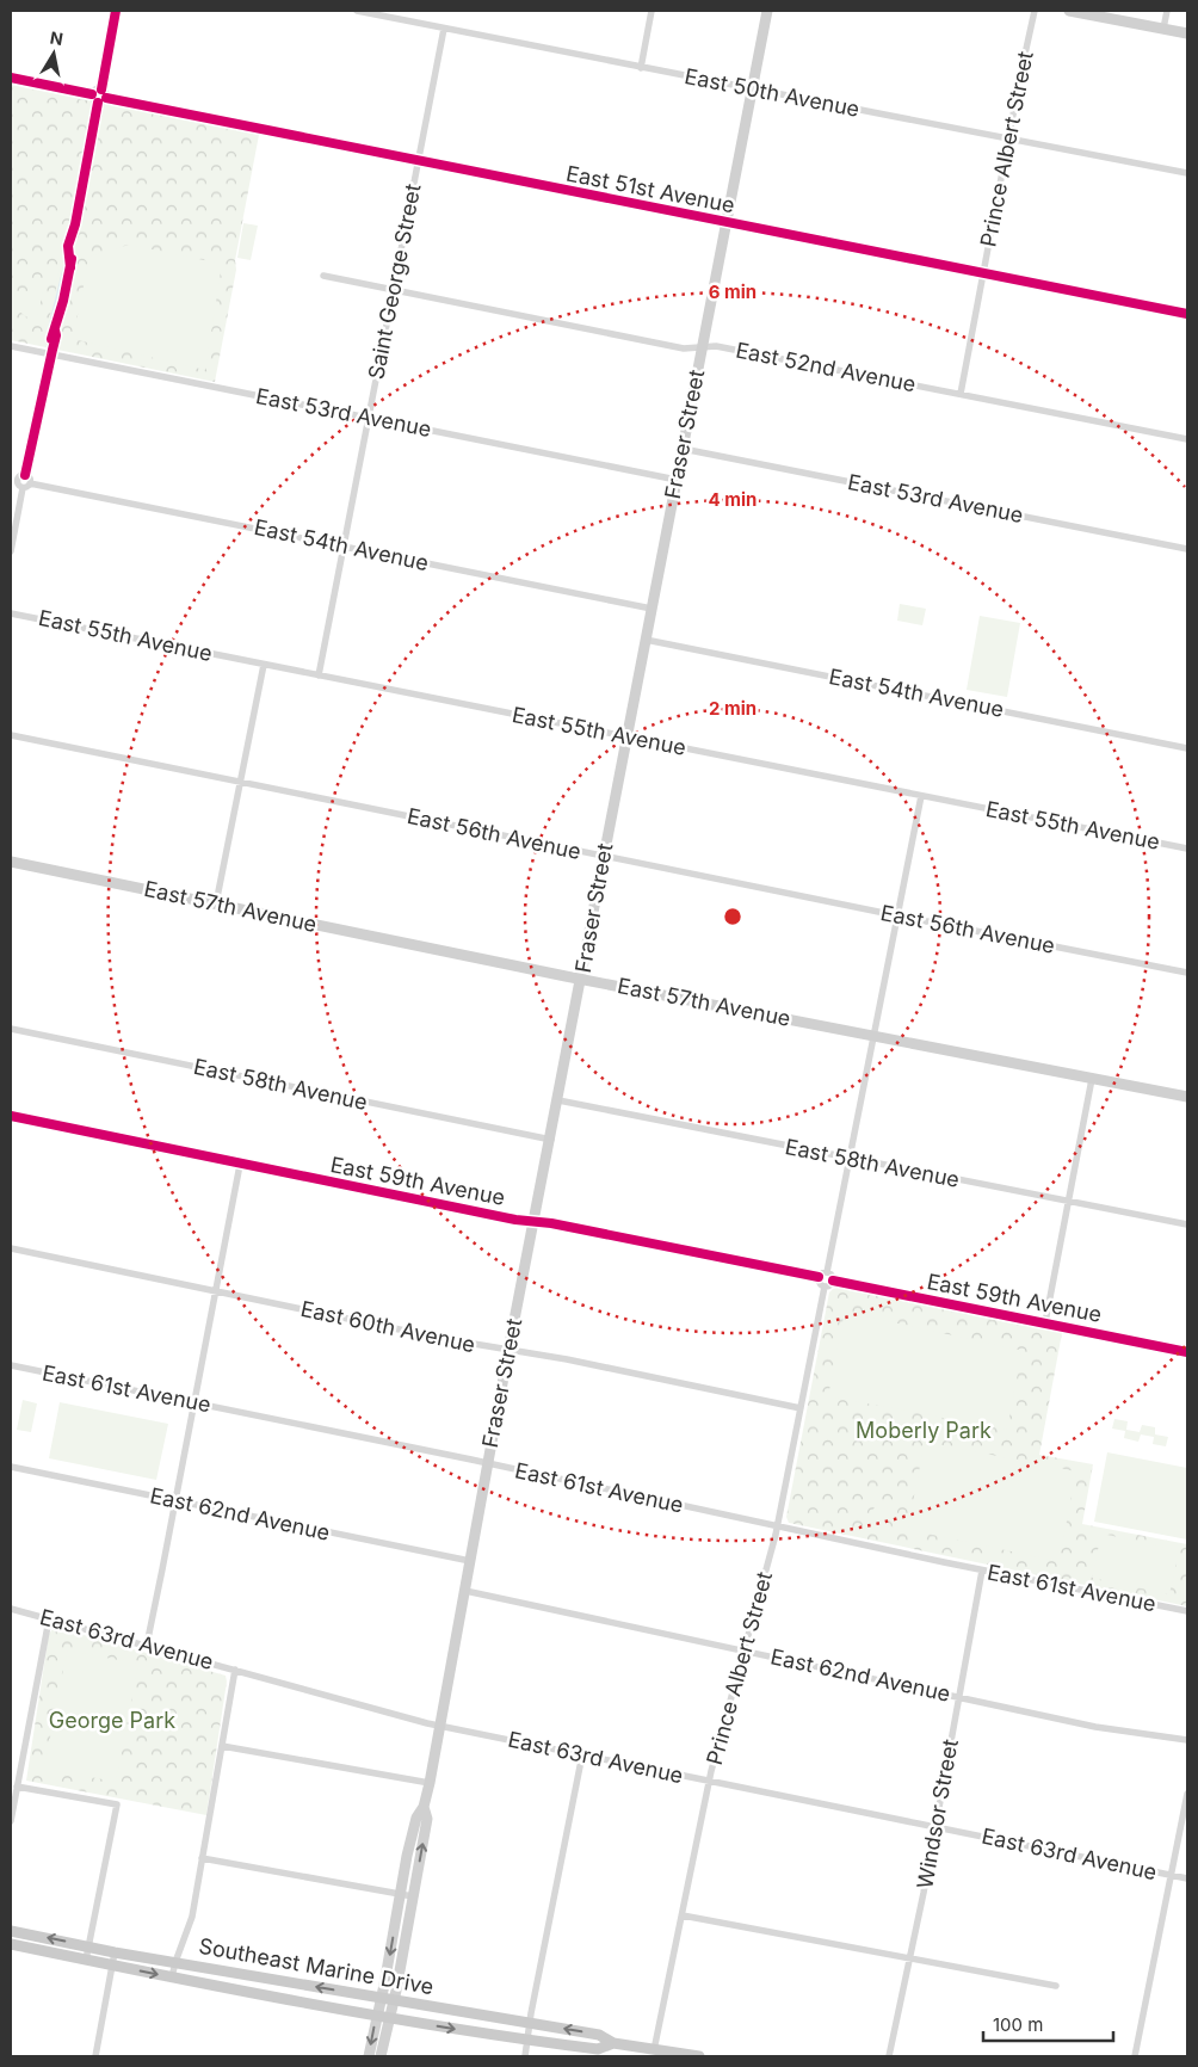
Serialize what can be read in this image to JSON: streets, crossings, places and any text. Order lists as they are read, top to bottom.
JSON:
{
  "streets": {
    "main road": ["Southeast Marine Drive"],
    "street": [
      "East 50th Avenue",
      "Prince Albert Street",
      "East 51st Avenue",
      "Saint George Street",
      "East 52nd Avenue",
      "East 53rd Avenue",
      "Fraser Street",
      "East 54th Avenue",
      "East 55th Avenue",
      "East 56th Avenue",
      "East 57th Avenue",
      "East 58th Avenue",
      "East 59th Avenue",
      "East 60th Avenue",
      "East 61st Avenue",
      "East 62nd Avenue",
      "East 63rd Avenue",
      "Windsor Street"
    ]
  },
  "crossings": [
    ["East 50th Avenue", "Prince Albert Street"],
    ["East 50th Avenue", "Saint George Street"],
    ["East 50th Avenue", "Fraser Street"],
    ["Prince Albert Street", "East 51st Avenue"],
    ["Prince Albert Street", "East 52nd Avenue"],
    ["Prince Albert Street", "East 59th Avenue"],
    ["Prince Albert Street", "East 60th Avenue"],
    ["Prince Albert Street", "East 61st Avenue"],
    ["Prince Albert Street", "East 62nd Avenue"],
    ["Prince Albert Street", "East 63rd Avenue"],
    ["Prince Albert Street", "Southeast Marine Drive"],
    ["East 51st Avenue", "Saint George Street"],
    ["East 51st Avenue", "Fraser Street"],
    ["Saint George Street", "East 52nd Avenue"],
    ["Saint George Street", "East 53rd Avenue"],
    ["Saint George Street", "East 54th Avenue"],
    ["Saint George Street", "East 55th Avenue"],
    ["East 52nd Avenue", "Fraser Street"],
    ["East 53rd Avenue", "Fraser Street"],
    ["Fraser Street", "East 54th Avenue"],
    ["Fraser Street", "East 55th Avenue"],
    ["Fraser Street", "East 56th Avenue"],
    ["Fraser Street", "East 57th Avenue"],
    ["Fraser Street", "East 58th Avenue"],
    ["Fraser Street", "East 59th Avenue"],
    ["Fraser Street", "East 60th Avenue"],
    ["Fraser Street", "East 61st Avenue"],
    ["Fraser Street", "East 62nd Avenue"],
    ["Fraser Street", "East 63rd Avenue"],
    ["Fraser Street", "Southeast Marine Drive"],
    ["East 61st Avenue", "Windsor Street"],
    ["East 62nd Avenue", "Windsor Street"],
    ["East 63rd Avenue", "Windsor Street"]
  ],
  "parks": ["Moberly Park", "George Park"],
  "scale_bar": "100 m",
  "north": "top",
  "rings": ["6 min", "4 min", "2 min"]
}
